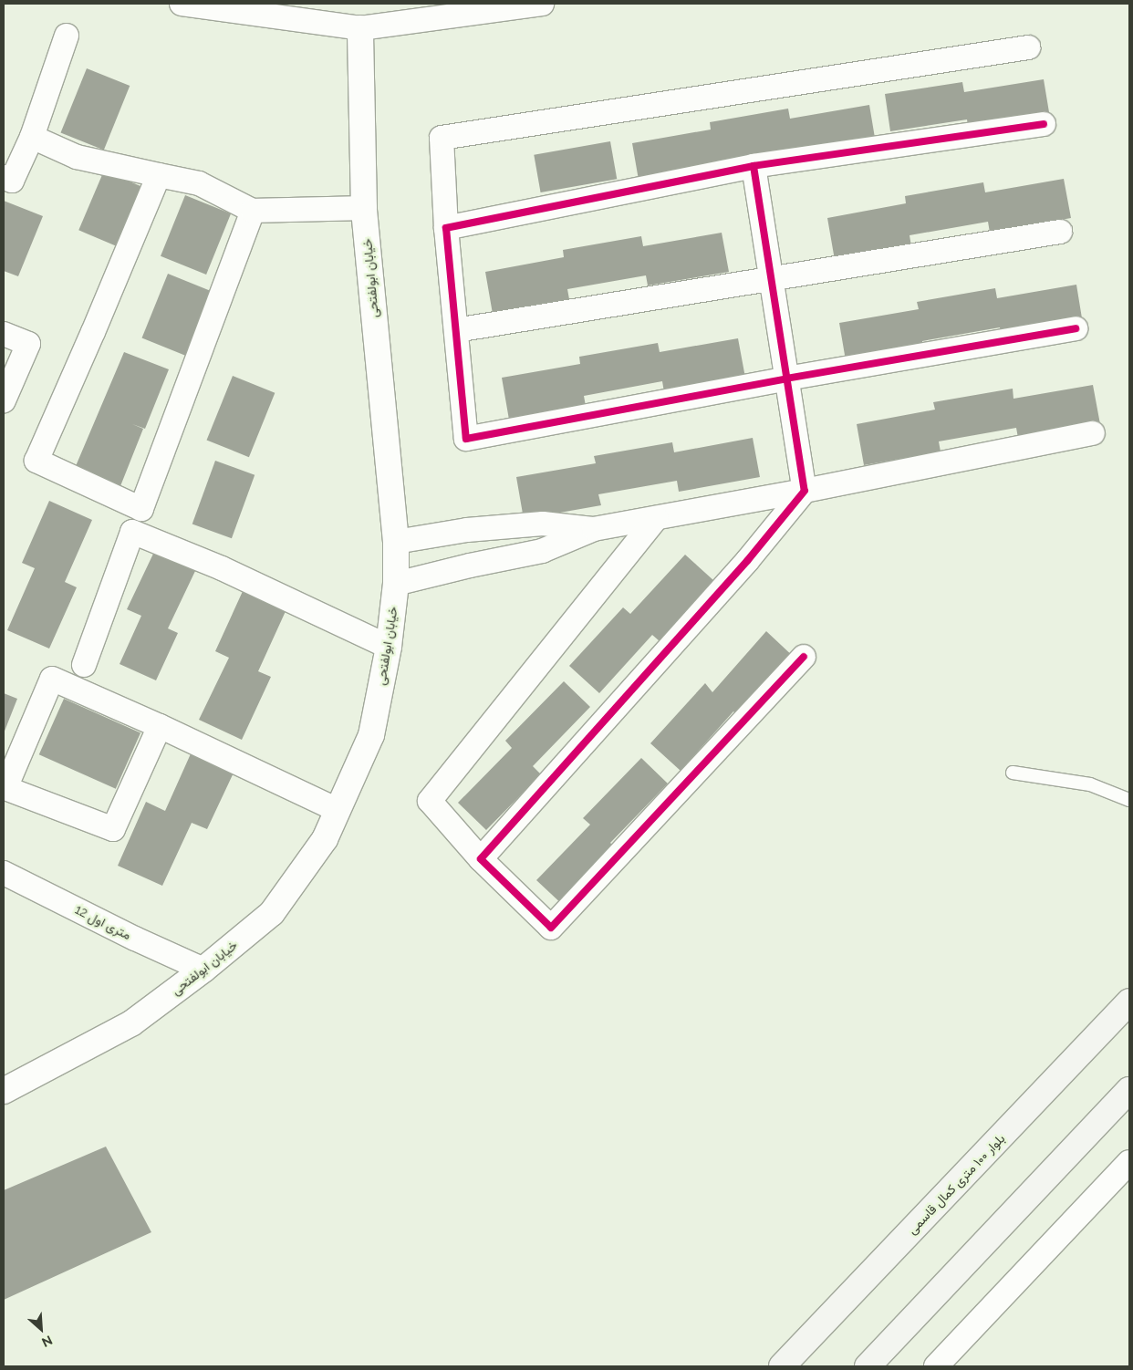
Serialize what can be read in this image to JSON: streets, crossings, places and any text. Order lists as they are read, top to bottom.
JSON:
{
  "streets": {
    "main road": ["بلوار ۱۰۰ متری کمال قاسمی"],
    "street": ["خیابان ابولفتحی", "12 متری اول"]
  },
  "crossings": [
    ["خیابان ابولفتحی", "12 متری اول"]
  ],
  "north": "bottom right"
}
